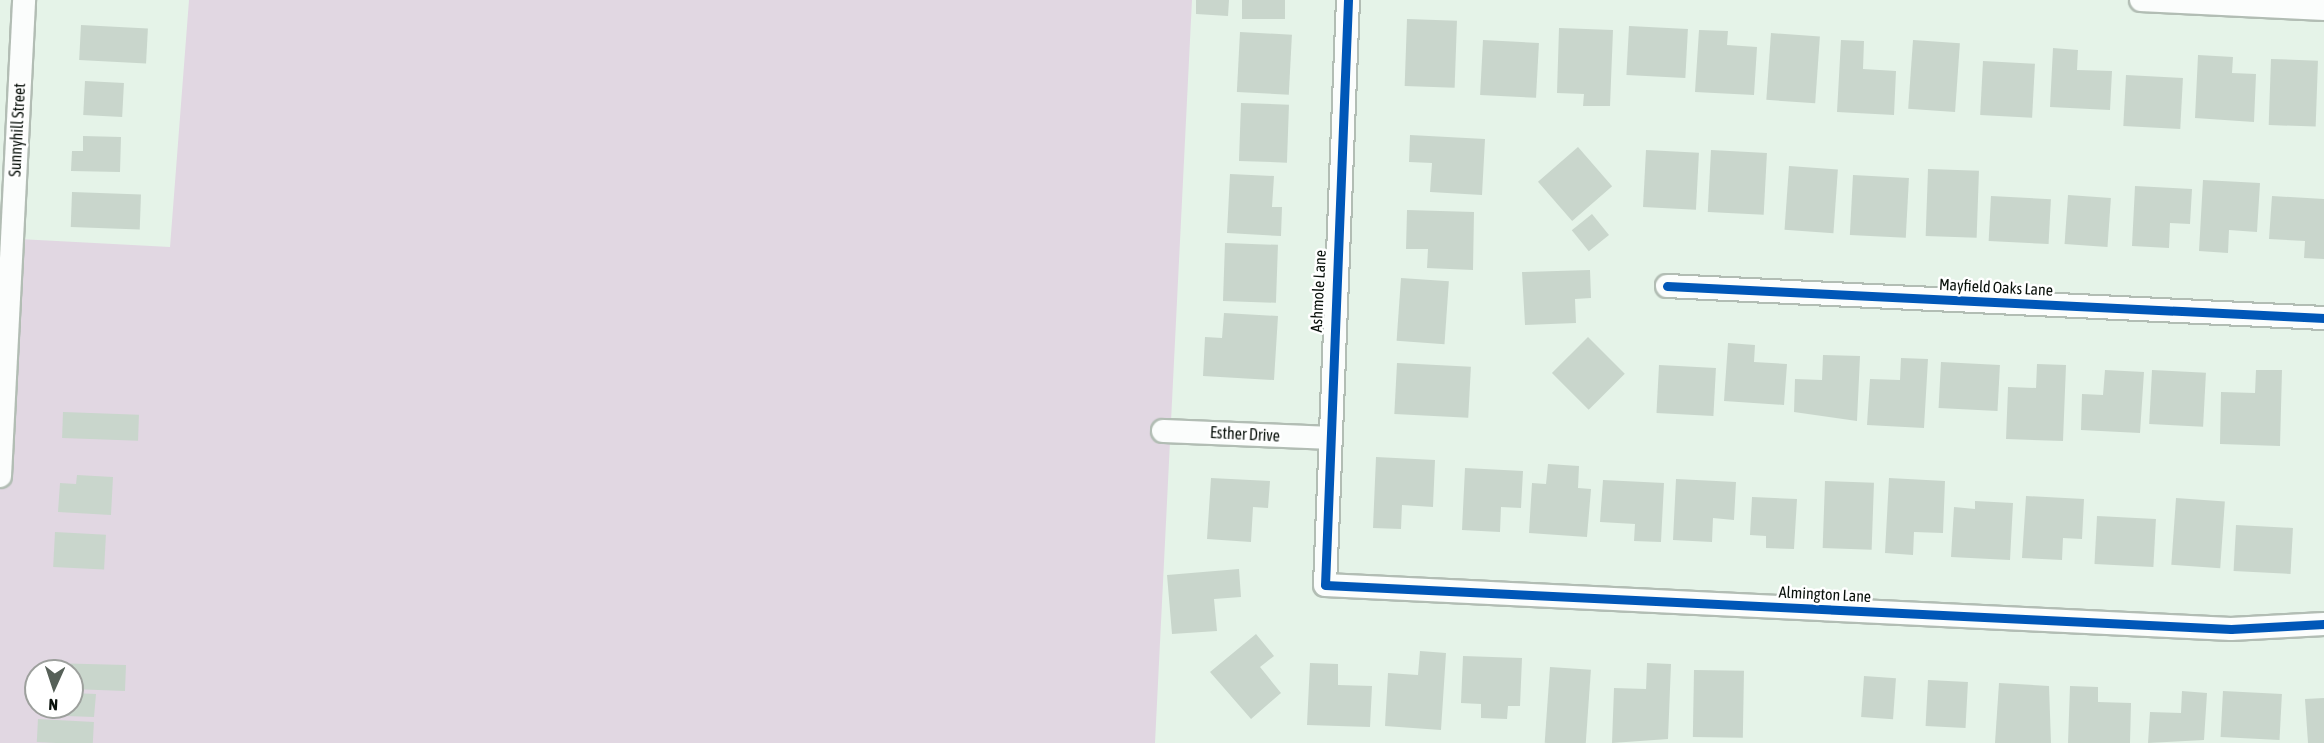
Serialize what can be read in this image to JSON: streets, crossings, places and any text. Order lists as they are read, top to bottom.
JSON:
{
  "streets": {
    "street": [
      "Sunnyhill Street",
      "Mayfield Oaks Lane",
      "Ashmole Lane",
      "Esther Drive",
      "Almington Lane"
    ]
  },
  "crossings": [
    ["Ashmole Lane", "Esther Drive"],
    ["Ashmole Lane", "Almington Lane"]
  ],
  "north": "bottom"
}
